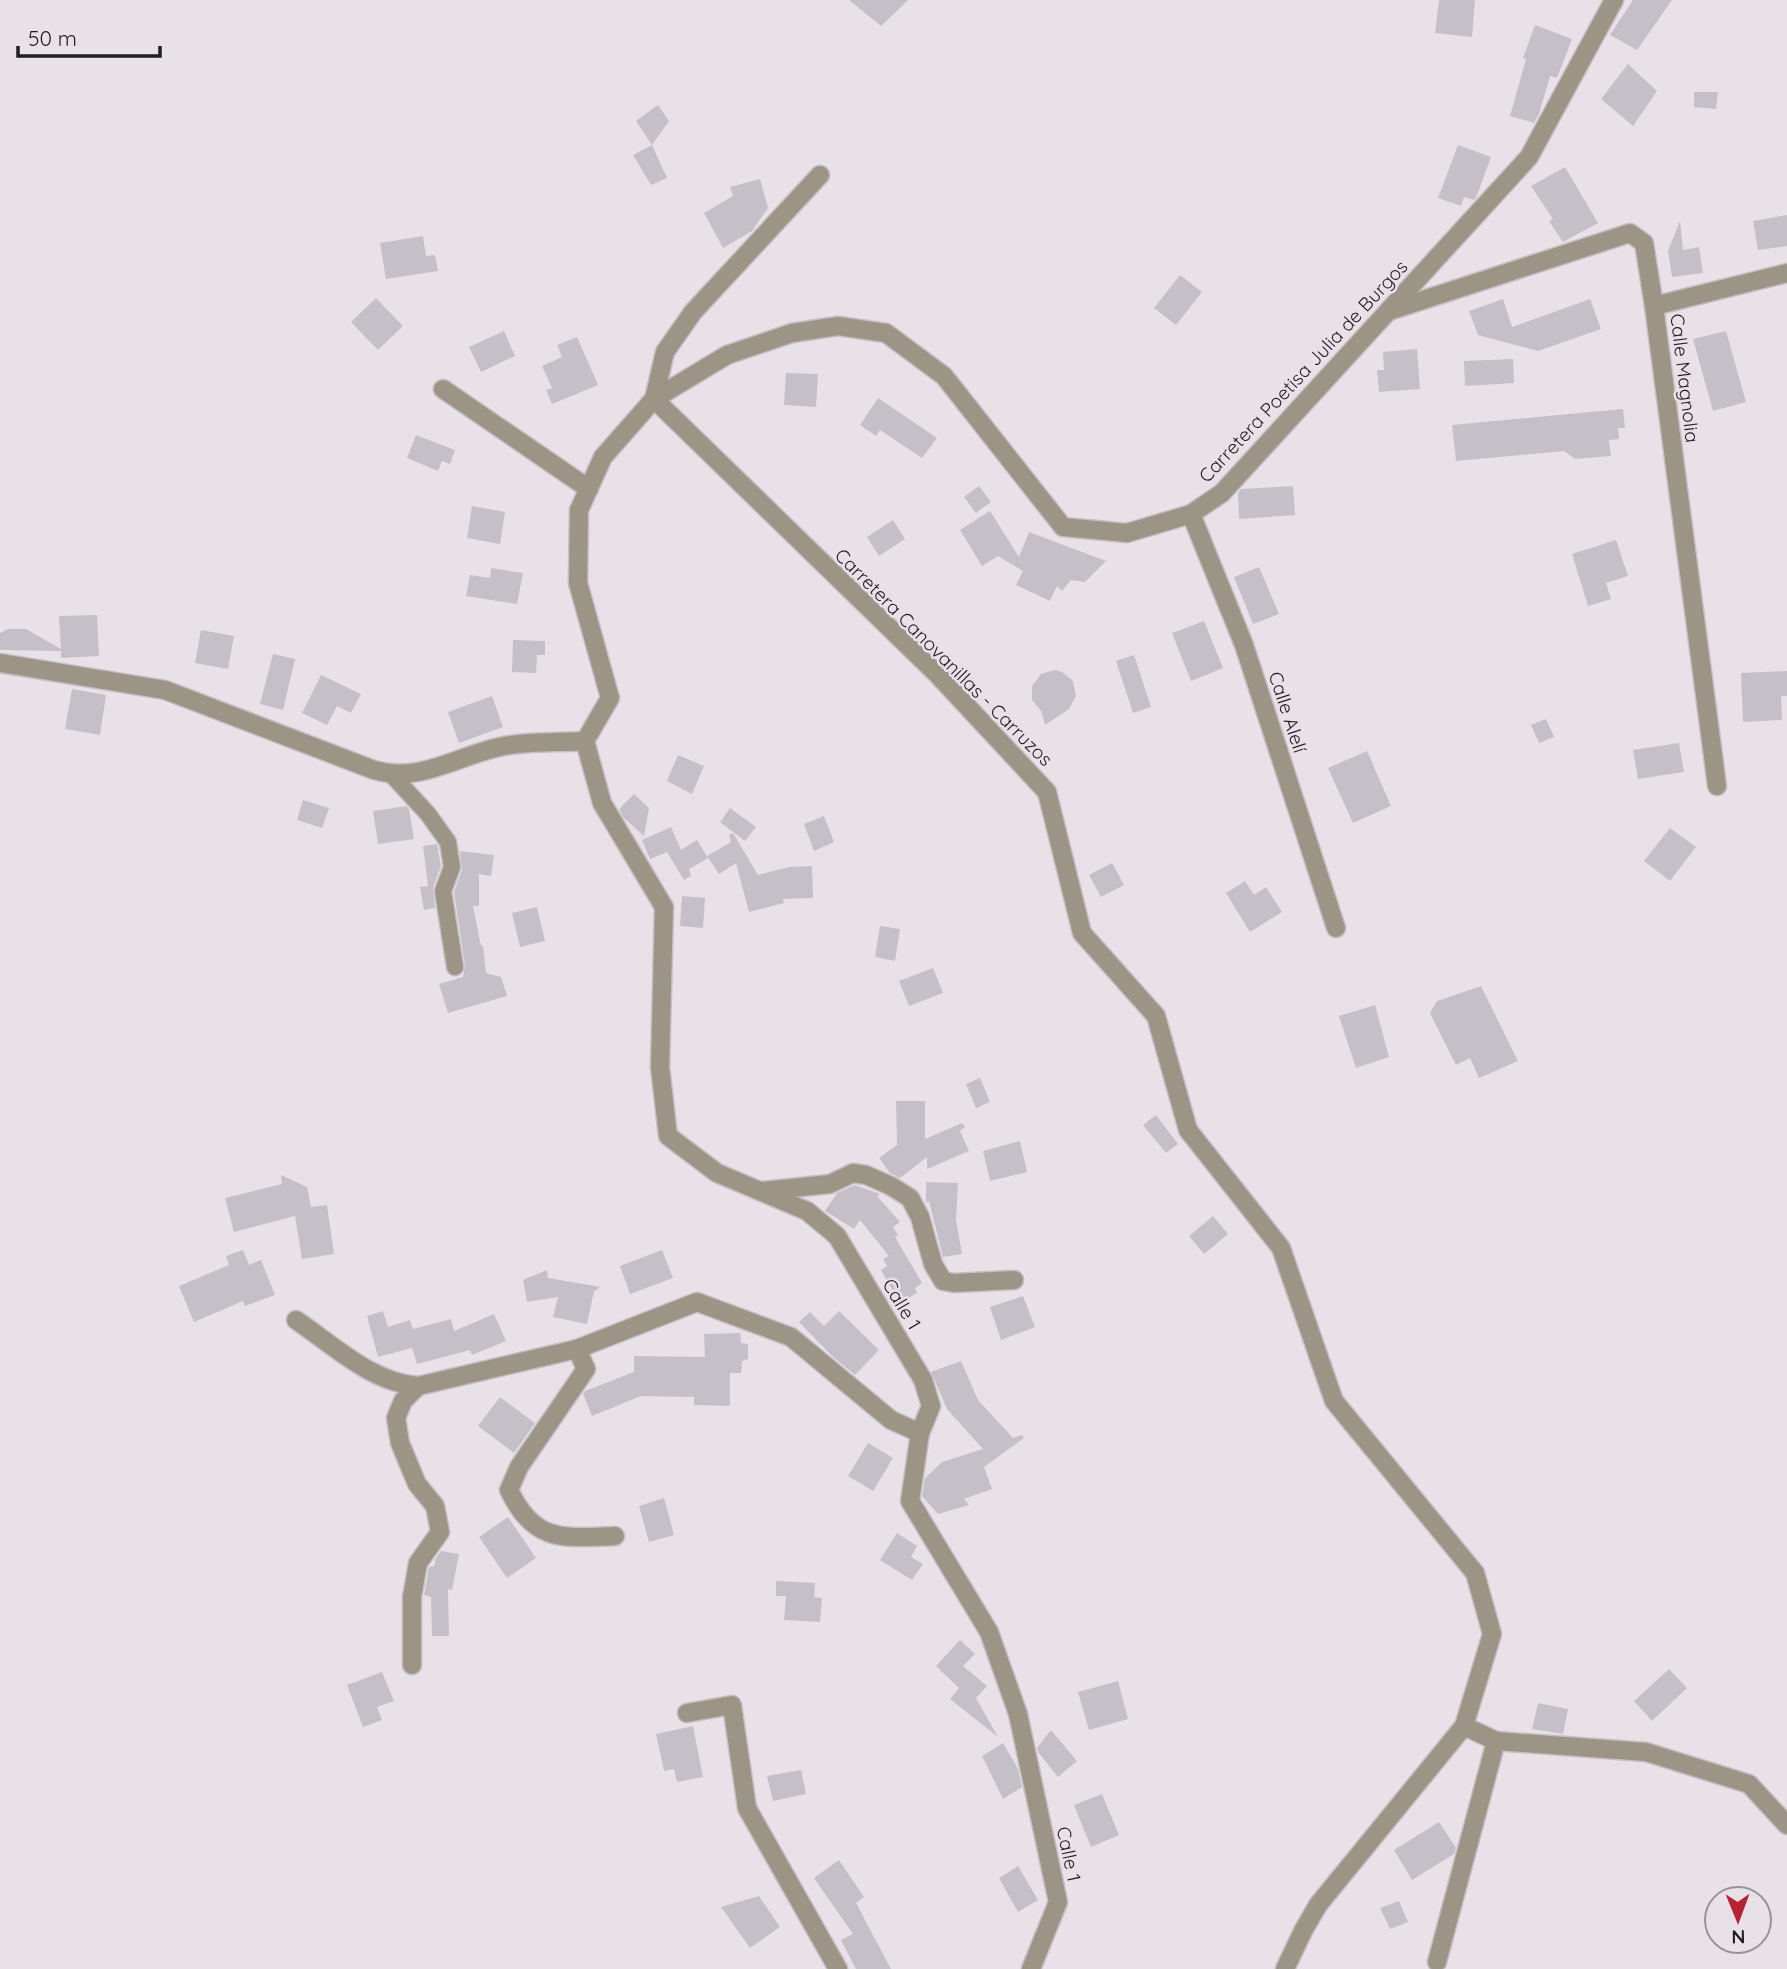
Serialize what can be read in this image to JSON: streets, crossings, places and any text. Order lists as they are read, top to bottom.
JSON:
{
  "streets": {
    "street": [
      "Carretera Poetisa Julia de Burgos",
      "Calle Magnolia",
      "Carretera Canovanillas - Carruzos",
      "Calle Alelí",
      "Calle 1"
    ]
  },
  "crossings": [
    ["Carretera Poetisa Julia de Burgos", "Calle Magnolia"],
    ["Carretera Poetisa Julia de Burgos", "Carretera Canovanillas - Carruzos"],
    ["Carretera Poetisa Julia de Burgos", "Calle Alelí"]
  ],
  "scale_bar": "50 m",
  "north": "bottom"
}
